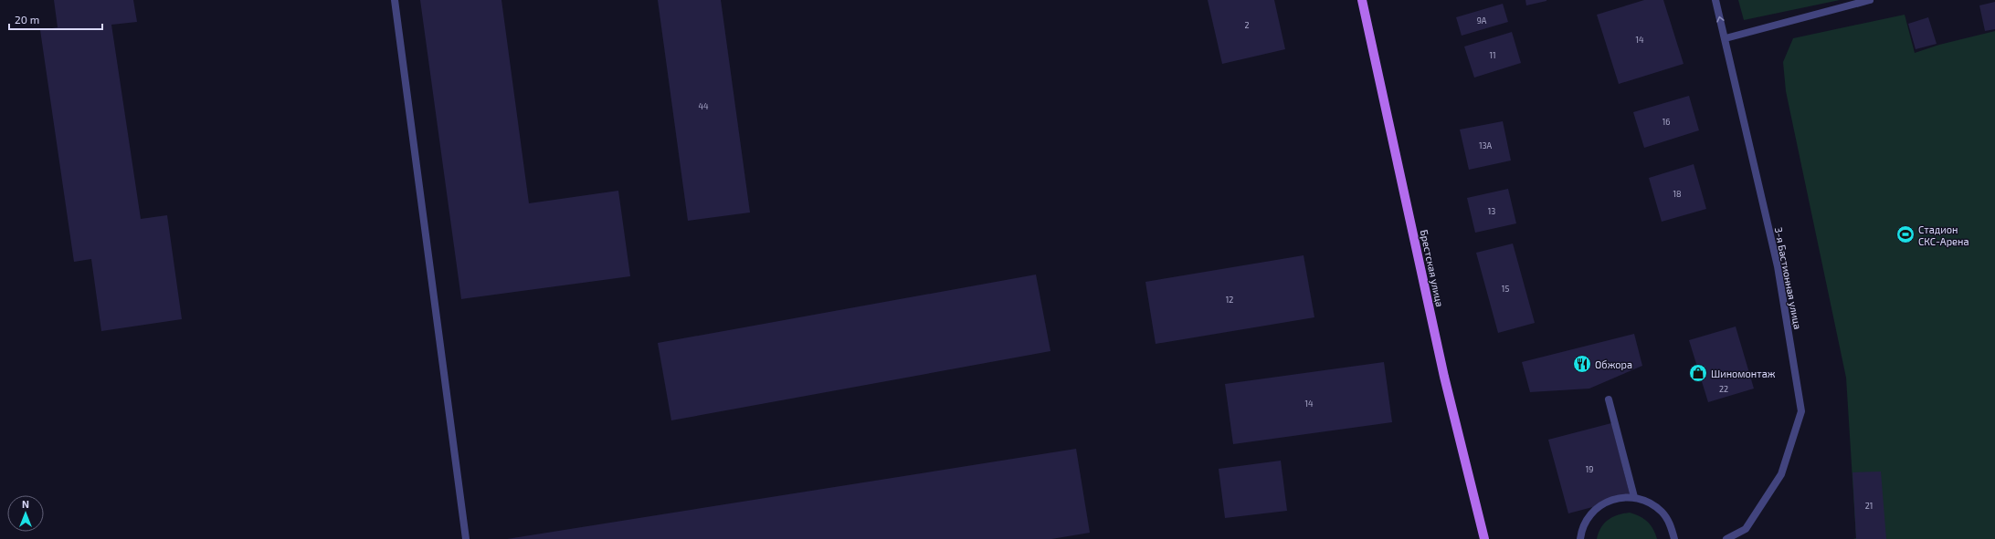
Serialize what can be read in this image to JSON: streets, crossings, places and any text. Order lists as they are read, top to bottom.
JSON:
{
  "streets": {
    "main road": ["Брестская улица"],
    "street": ["3-я Бастионная улица"]
  },
  "places": {
    "sports": ["Стадион СКС-Арена"],
    "restaurant": ["Обжора"],
    "shop": ["Шиномонтаж"]
  },
  "house_numbers": [
    "9А",
    "2",
    "14",
    "11",
    "44",
    "16",
    "13А",
    "18",
    "13",
    "15",
    "12",
    "22",
    "14",
    "19",
    "21"
  ],
  "scale_bar": "20 m",
  "north": "top"
}
